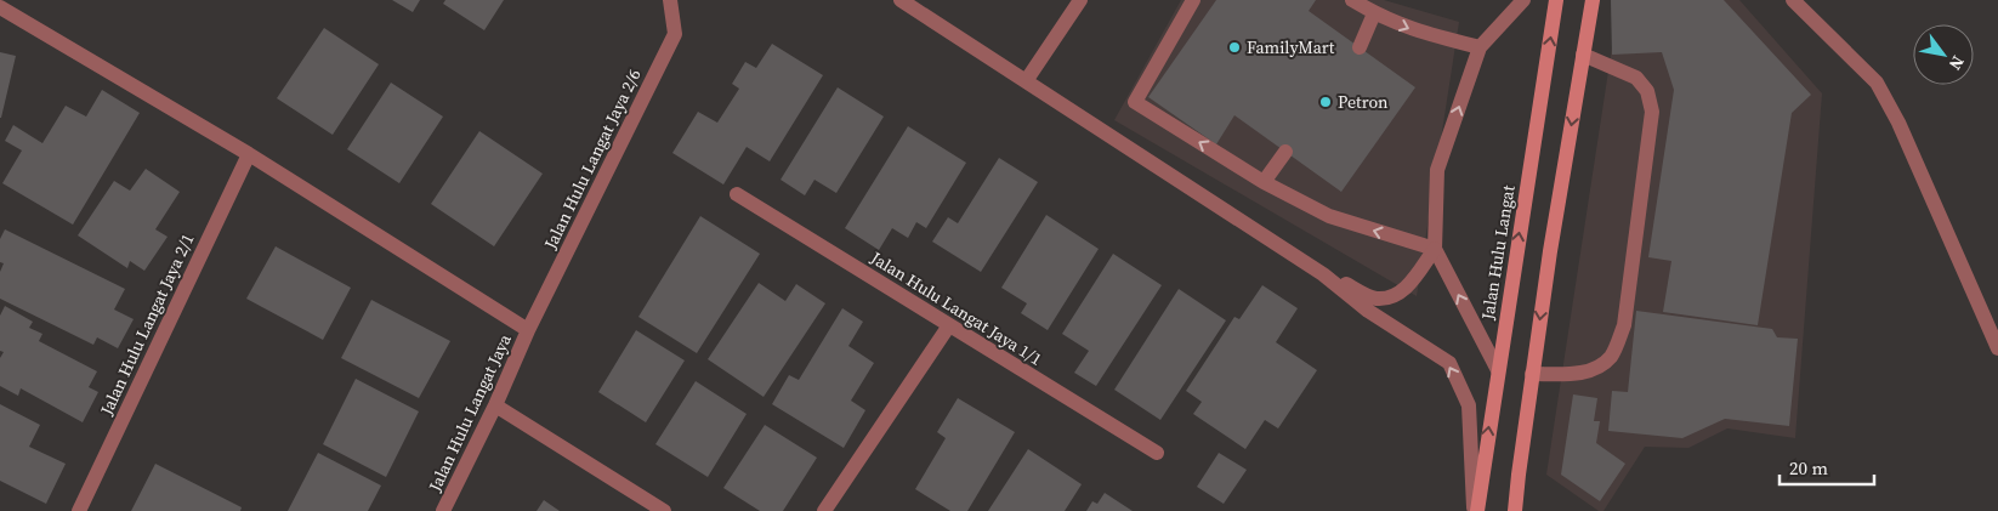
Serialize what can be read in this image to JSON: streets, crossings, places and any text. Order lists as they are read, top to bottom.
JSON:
{
  "streets": {
    "main road": ["Jalan Hulu Langat"],
    "street": [
      "Jalan Hulu Langat Jaya 2/6",
      "Jalan Hulu Langat Jaya 1/1",
      "Jalan Hulu Langat Jaya 2/1",
      "Jalan Hulu Langat Jaya"
    ]
  },
  "crossings": [
    ["Jalan Hulu Langat Jaya 2/6", "Jalan Hulu Langat Jaya"]
  ],
  "places": ["FamilyMart", "Petron"],
  "scale_bar": "20 m",
  "north": "bottom right"
}
